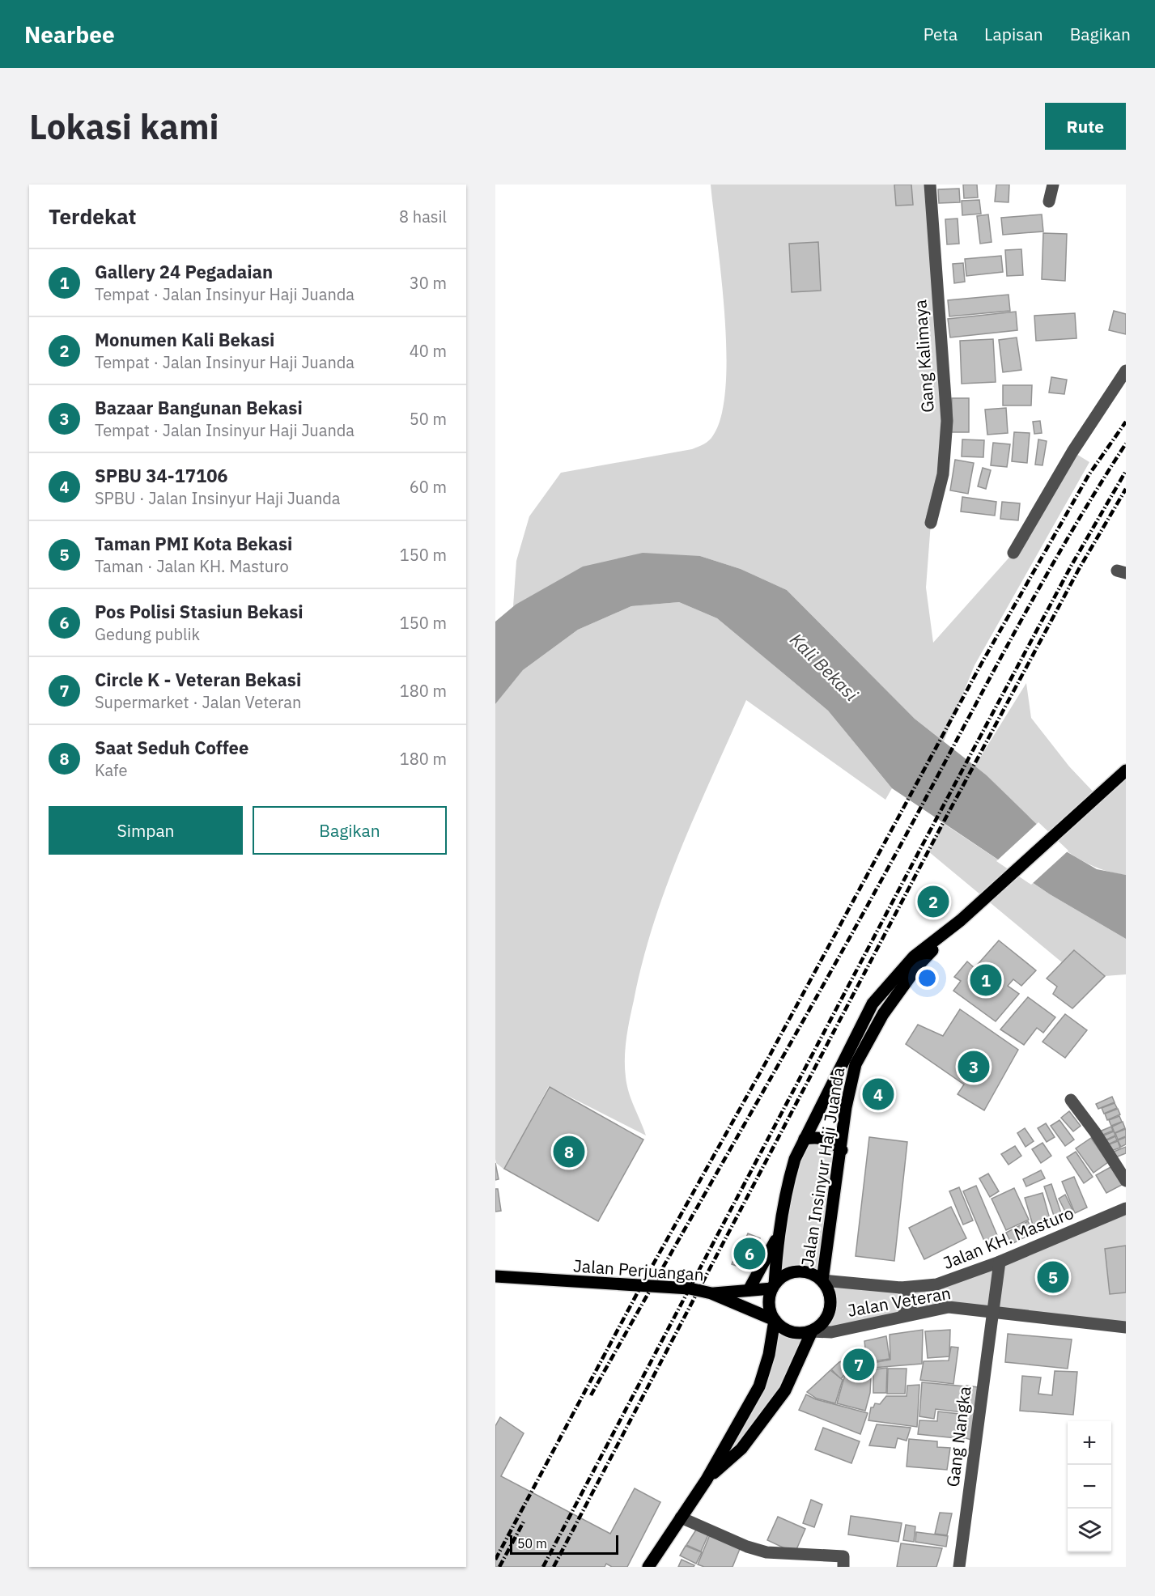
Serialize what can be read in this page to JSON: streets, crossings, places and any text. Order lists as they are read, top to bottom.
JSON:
{
  "streets": {
    "main road": ["Jalan Insinyur Haji Juanda", "Jalan Perjuangan"],
    "street": [
      "Gang Kalimaya",
      "Jalan KH. Masturo",
      "Jalan Veteran",
      "Gang Nangka"
    ]
  },
  "crossings": [
    ["Jalan Insinyur Haji Juanda", "Jalan KH. Masturo"],
    ["Jalan Insinyur Haji Juanda", "Jalan Perjuangan"],
    ["Jalan Insinyur Haji Juanda", "Jalan Veteran"],
    ["Jalan KH. Masturo", "Jalan Perjuangan"],
    ["Jalan KH. Masturo", "Jalan Veteran"],
    ["Jalan Perjuangan", "Jalan Veteran"],
    ["Jalan Veteran", "Gang Nangka"]
  ],
  "water": ["Kali Bekasi"],
  "scale_bar": "50 m",
  "page": {
    "header": "Nearbee",
    "nav": ["Peta", "Lapisan", "Bagikan"],
    "buttons": [
      "Rute",
      ["Simpan", "Bagikan"]
    ],
    "title": "Lokasi kami",
    "heading": ["Terdekat", "8 hasil"],
    "list": [
      {
        "mark": "1",
        "name": "Gallery 24 Pegadaian",
        "note": "Tempat · Jalan Insinyur Haji Juanda",
        "value": "30 m"
      },
      {
        "mark": "2",
        "name": "Monumen Kali Bekasi",
        "note": "Tempat · Jalan Insinyur Haji Juanda",
        "value": "40 m"
      },
      {
        "mark": "3",
        "name": "Bazaar Bangunan Bekasi",
        "note": "Tempat · Jalan Insinyur Haji Juanda",
        "value": "50 m"
      },
      {
        "mark": "4",
        "name": "SPBU 34-17106",
        "note": "SPBU · Jalan Insinyur Haji Juanda",
        "value": "60 m"
      },
      {
        "mark": "5",
        "name": "Taman PMI Kota Bekasi",
        "note": "Taman · Jalan KH. Masturo",
        "value": "150 m"
      },
      {
        "mark": "6",
        "name": "Pos Polisi Stasiun Bekasi",
        "note": "Gedung publik",
        "value": "150 m"
      },
      {
        "mark": "7",
        "name": "Circle K - Veteran Bekasi",
        "note": "Supermarket · Jalan Veteran",
        "value": "180 m"
      },
      {
        "mark": "8",
        "name": "Saat Seduh Coffee",
        "note": "Kafe",
        "value": "180 m"
      }
    ],
    "pins": [
      "2",
      "1",
      "3",
      "4",
      "8",
      "6",
      "5",
      "7"
    ],
    "map_buttons": ["+", "−"],
    "scale": "50 m"
  }
}
